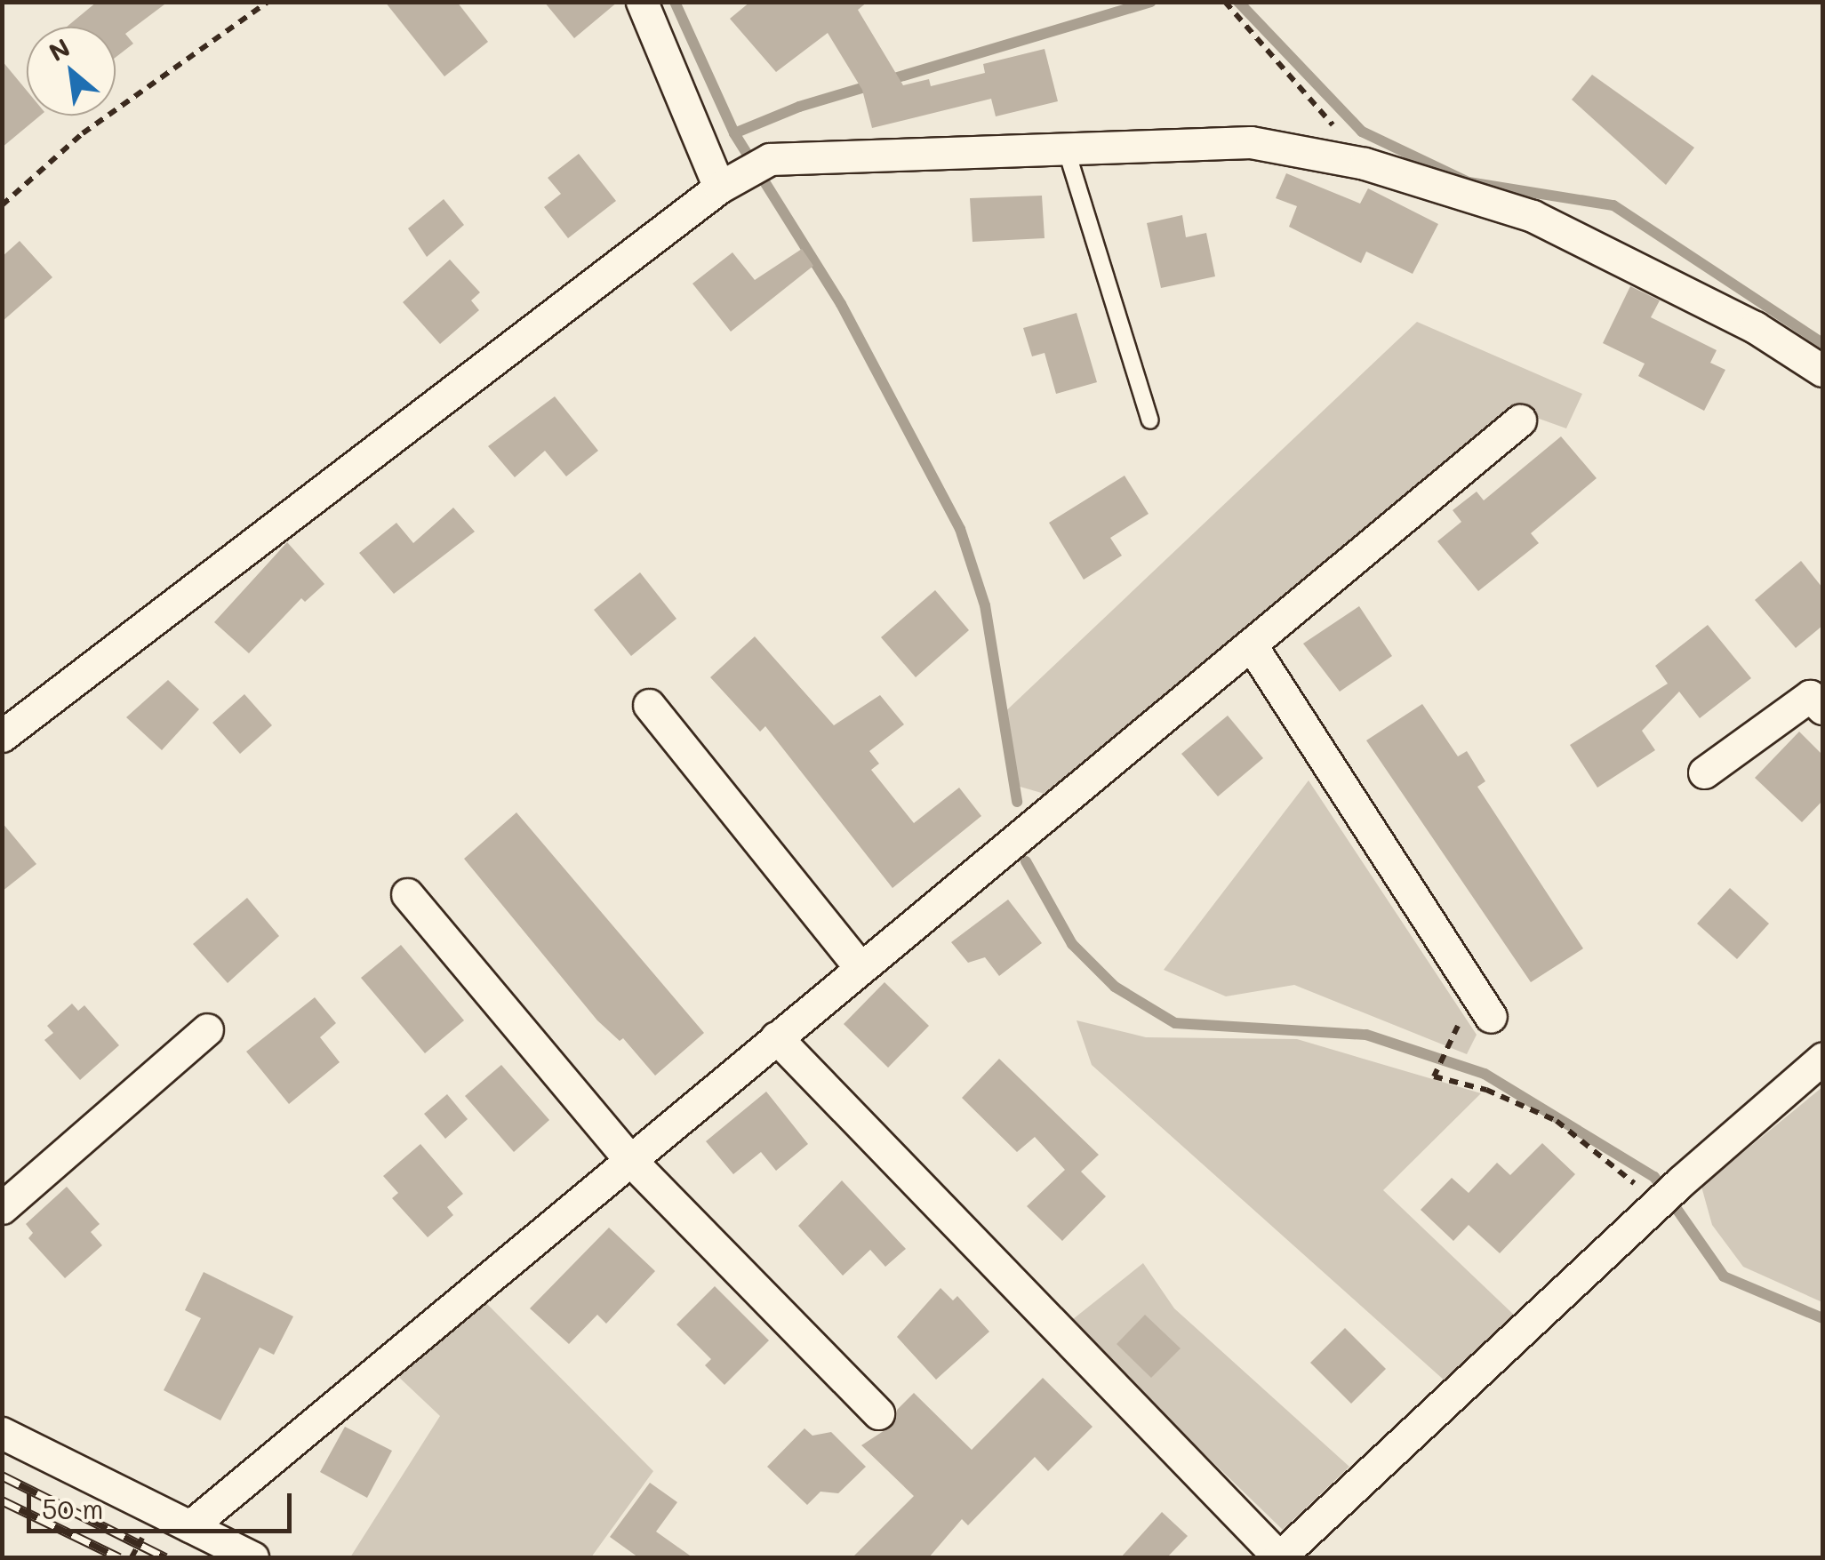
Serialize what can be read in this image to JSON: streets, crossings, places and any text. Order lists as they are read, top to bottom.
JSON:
{
  "scale_bar": "50 m",
  "north": "top left"
}
